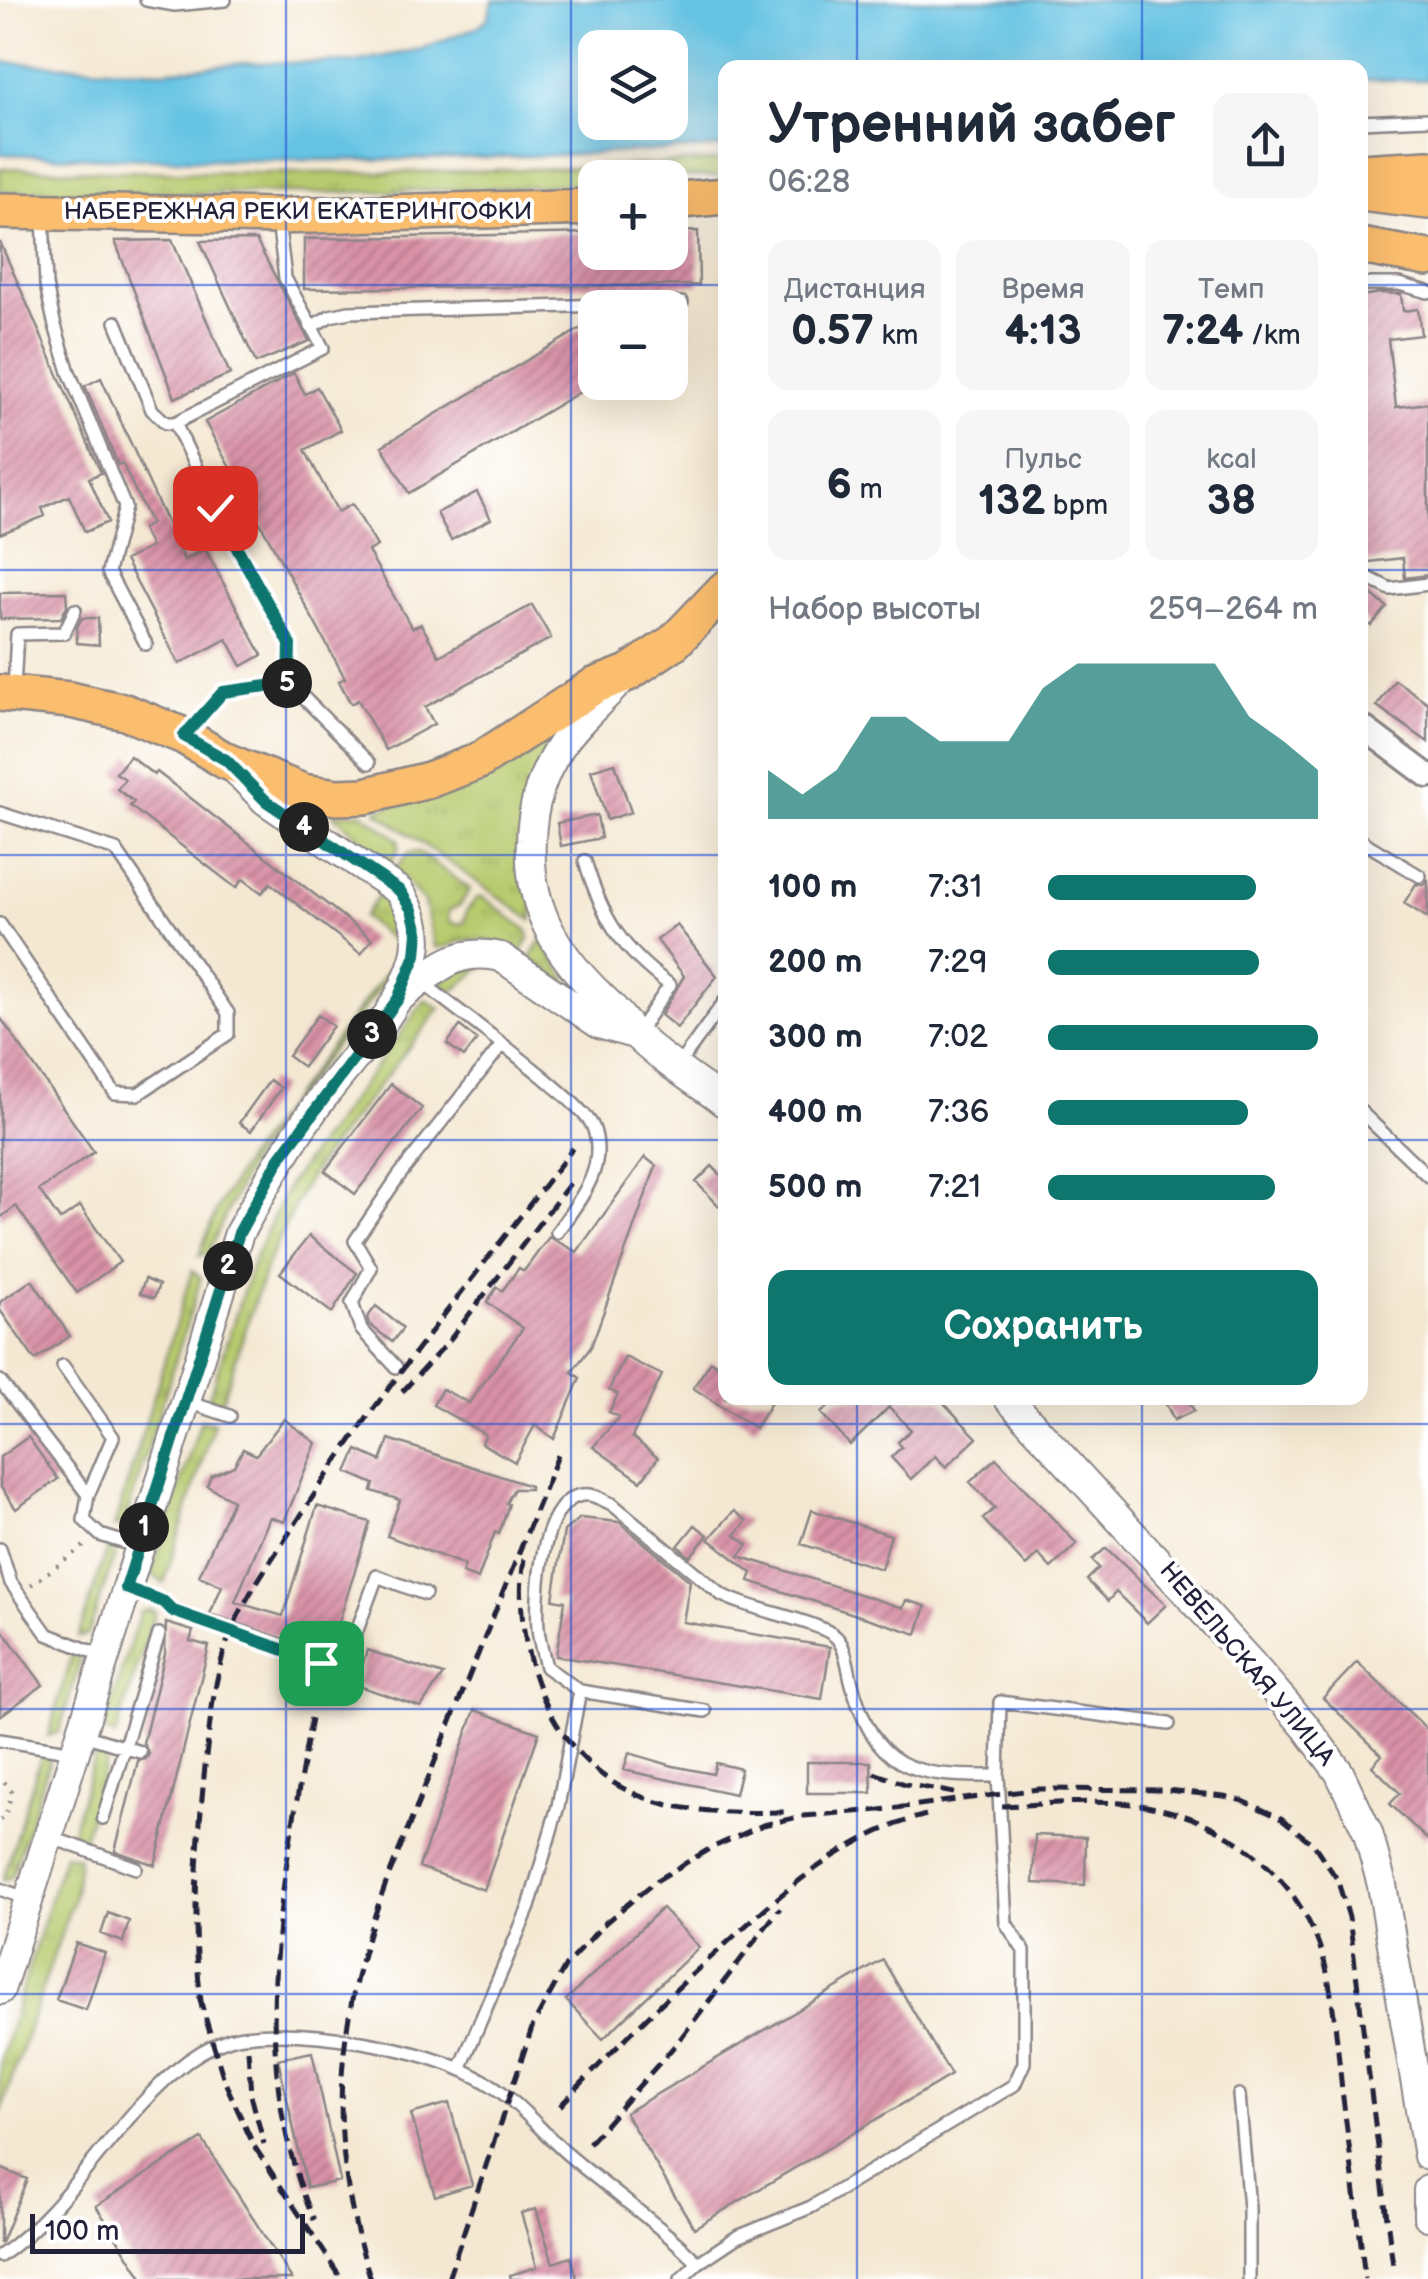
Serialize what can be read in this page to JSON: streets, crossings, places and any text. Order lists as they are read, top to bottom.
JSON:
{
  "streets": {
    "main road": ["НАБЕРЕЖНАЯ РЕКИ ЕКАТЕРИНГОФКИ"],
    "street": ["НЕВЕЛЬСКАЯ УЛИЦА"]
  },
  "scale_bar": "100 m",
  "page": {
    "map_buttons": ["+", "−"],
    "heading": ["Утренний забег", "06:28"],
    "stats": [
      ["Дистанция", "0.57 km"],
      ["Время", "4:13"],
      ["Темп", "7:24 /km"],
      ["6 m"],
      ["Пульс", "132 bpm"],
      ["kcal", "38"]
    ],
    "chart": ["Набор высоты", "259–264 m"],
    "pins": [
      "5",
      "4",
      "3",
      "2",
      "1"
    ],
    "list": [
      {
        "name": "100 m",
        "note": "7:31"
      },
      {
        "name": "200 m",
        "note": "7:29"
      },
      {
        "name": "300 m",
        "note": "7:02"
      },
      {
        "name": "400 m",
        "note": "7:36"
      },
      {
        "name": "500 m",
        "note": "7:21"
      }
    ],
    "buttons": "Сохранить",
    "scale": "100 m"
  }
}
